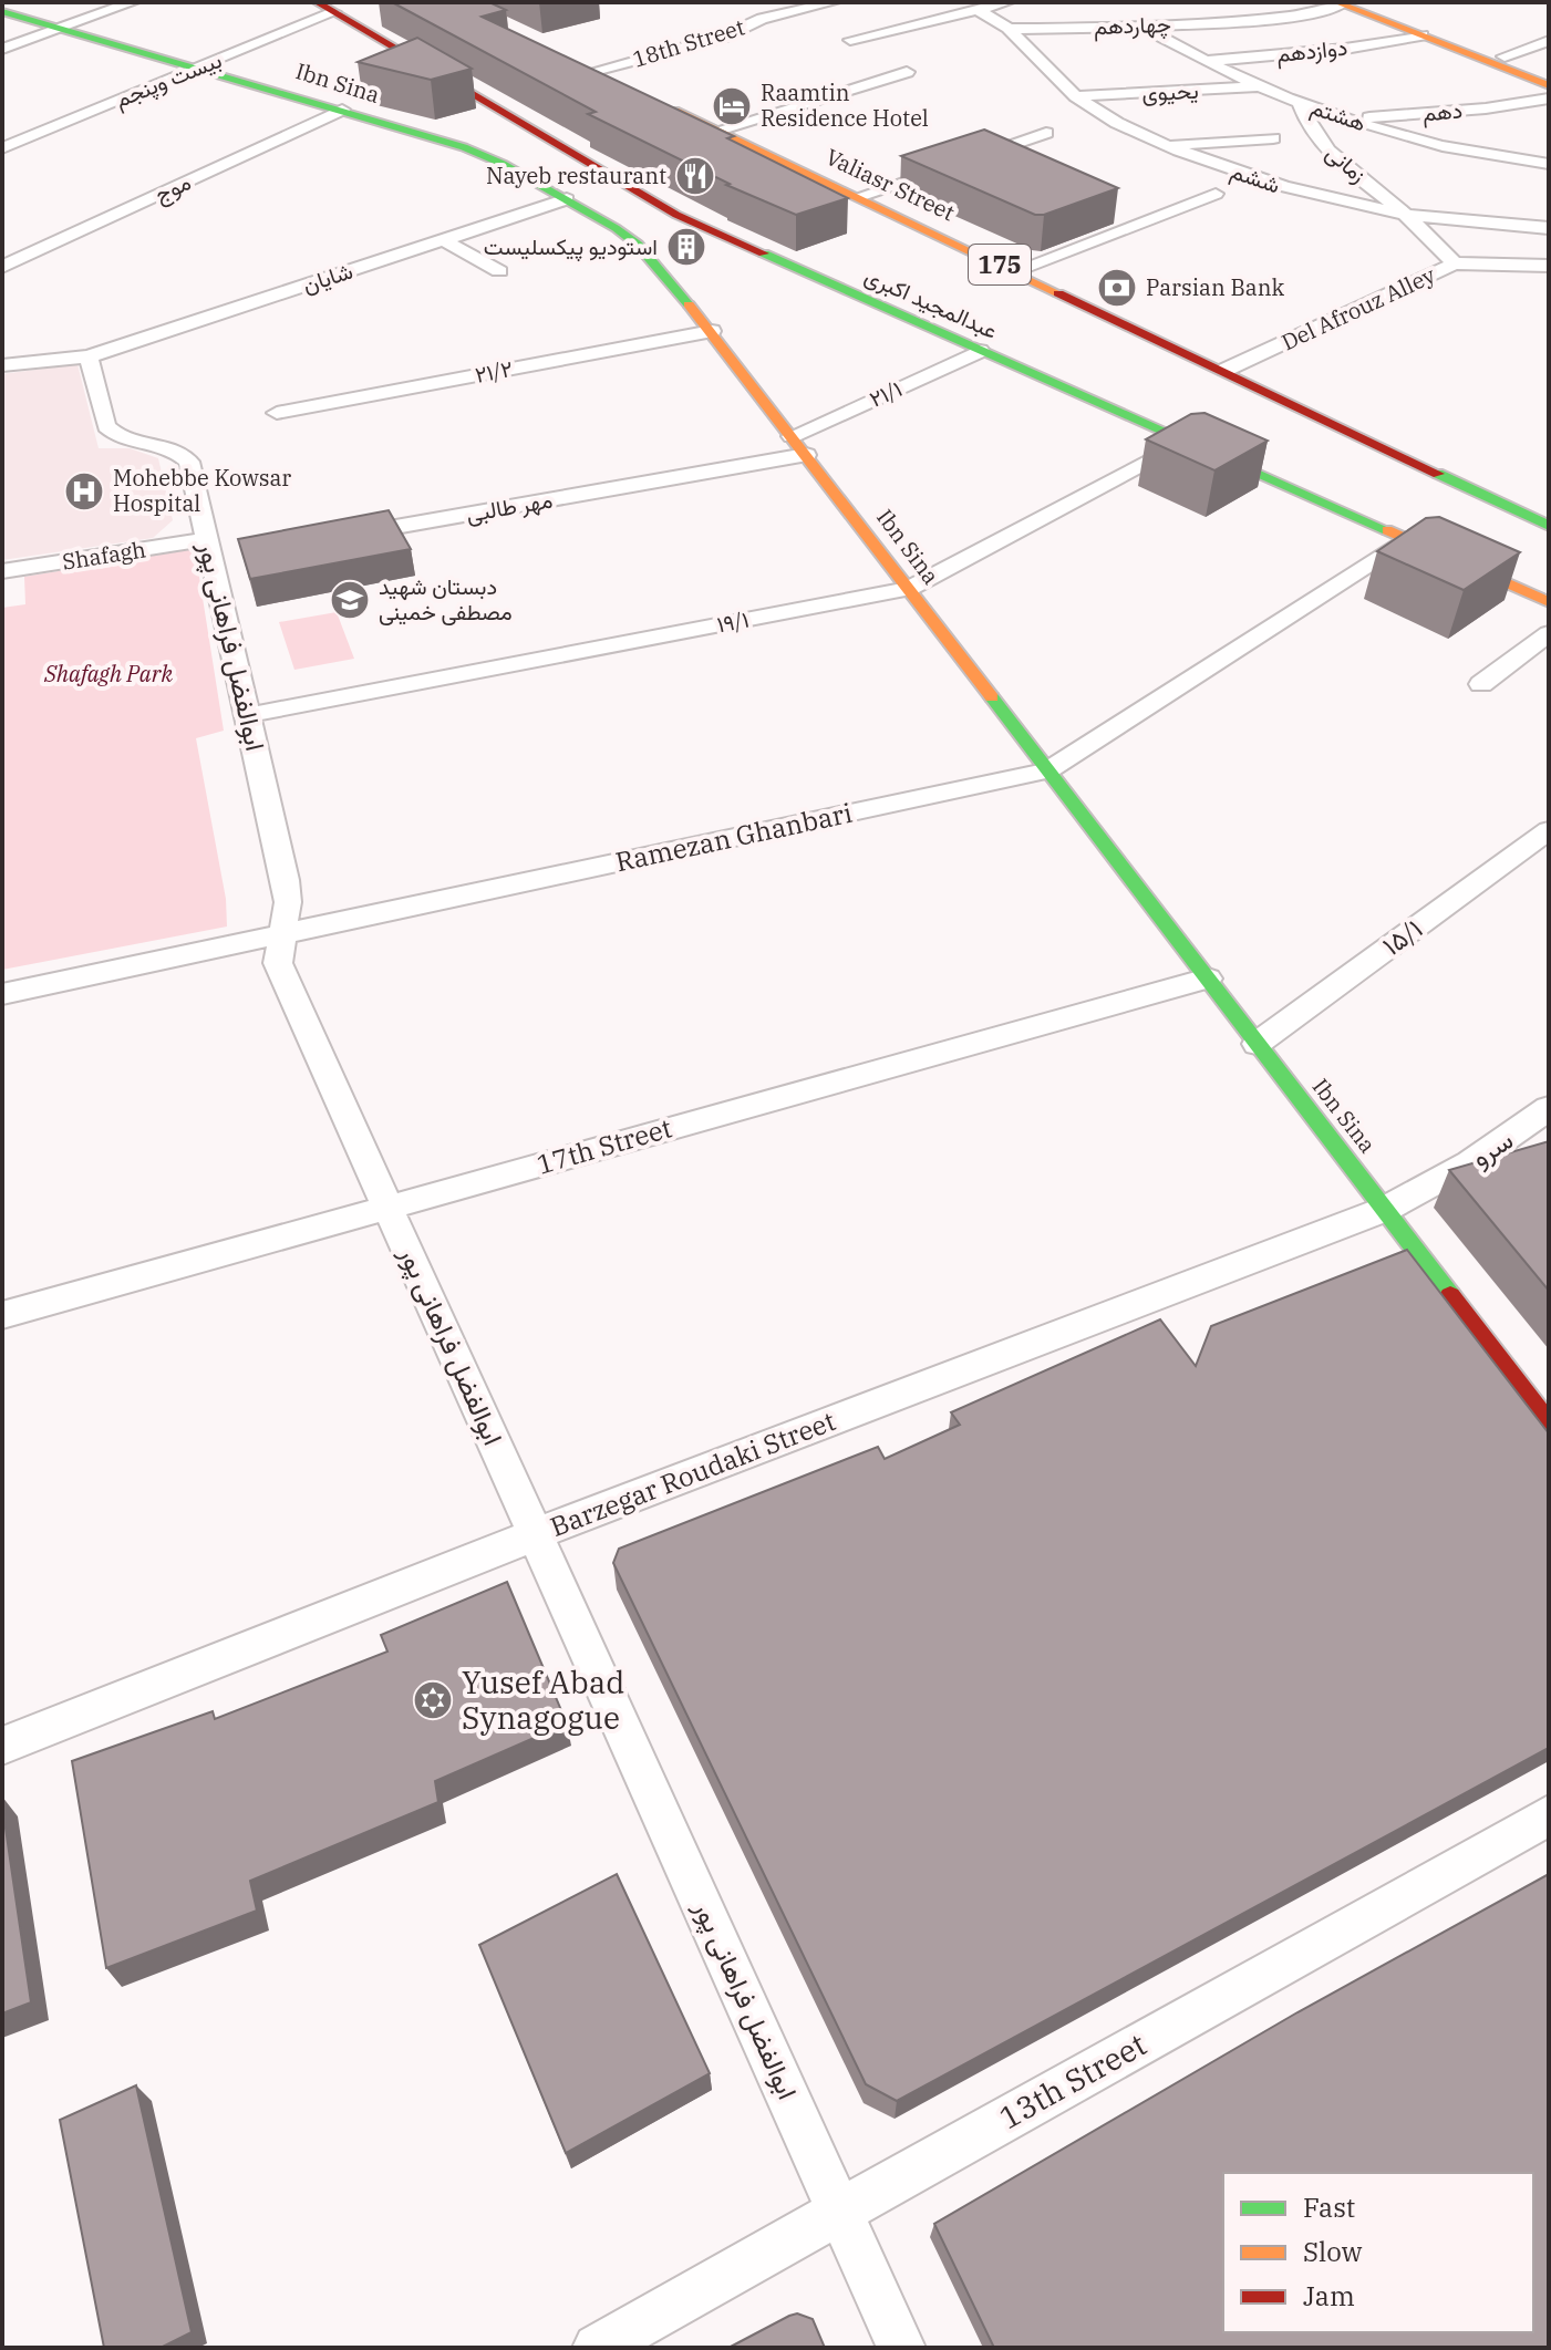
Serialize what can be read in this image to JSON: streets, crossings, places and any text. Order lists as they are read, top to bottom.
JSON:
{
  "streets": {
    "street": [
      "چهاردهم",
      "18th Street",
      "دوازدهم",
      "بیست وپنجم",
      "Ibn Sina",
      "یحیوی",
      "دهم",
      "هشتم",
      "زمانی",
      "ششم",
      "Valiasr Street",
      "موج",
      "175",
      "شایان",
      "عبدالمجید اکبری",
      "Del Afrouz Alley",
      "۲۱/۲",
      "۲۱/۱",
      "مهر طالبی",
      "Shafagh",
      "۱۹/۱",
      "ابوالفضل فراهانی پور",
      "Ramezan Ghanbari",
      "۱۵/۱",
      "17th Street",
      "سرو",
      "Barzegar Roudaki Street",
      "13th Street"
    ]
  },
  "crossings": [
    ["چهاردهم", "هشتم"],
    ["چهاردهم", "ششم"],
    ["دوازدهم", "هشتم"],
    ["بیست وپنجم", "Ibn Sina"],
    ["بیست وپنجم", "عبدالمجید اکبری"],
    ["Ibn Sina", "موج"],
    ["Ibn Sina", "شایان"],
    ["Ibn Sina", "۲۱/۲"],
    ["Ibn Sina", "۲۱/۱"],
    ["Ibn Sina", "مهر طالبی"],
    ["Ibn Sina", "۱۹/۱"],
    ["Ibn Sina", "Ramezan Ghanbari"],
    ["Ibn Sina", "۱۵/۱"],
    ["Ibn Sina", "17th Street"],
    ["Ibn Sina", "سرو"],
    ["Ibn Sina", "Barzegar Roudaki Street"],
    ["یحیوی", "هشتم"],
    ["یحیوی", "ششم"],
    ["دهم", "هشتم"],
    ["هشتم", "زمانی"],
    ["زمانی", "ششم"],
    ["زمانی", "Del Afrouz Alley"],
    ["Valiasr Street", "Del Afrouz Alley"],
    ["شایان", "ابوالفضل فراهانی پور"],
    ["عبدالمجید اکبری", "۲۱/۱"],
    ["عبدالمجید اکبری", "۱۹/۱"],
    ["عبدالمجید اکبری", "Ramezan Ghanbari"],
    ["Shafagh", "ابوالفضل فراهانی پور"],
    ["۱۹/۱", "ابوالفضل فراهانی پور"],
    ["ابوالفضل فراهانی پور", "Ramezan Ghanbari"],
    ["ابوالفضل فراهانی پور", "17th Street"],
    ["ابوالفضل فراهانی پور", "Barzegar Roudaki Street"],
    ["ابوالفضل فراهانی پور", "13th Street"],
    ["سرو", "Barzegar Roudaki Street"]
  ],
  "parks": ["Shafagh Park"],
  "places": {
    "hotel": ["Raamtin Residence Hotel"],
    "restaurant": ["Nayeb restaurant"],
    "building": ["استودیو پیکسلیست"],
    "bank": ["Parsian Bank"],
    "hospital": ["Mohebbe Kowsar Hospital"],
    "school or university": ["دبستان شهید مصطفی خمینی"],
    "synagogue": ["Yusef Abad Synagogue"]
  },
  "legend": ["Fast", "Slow", "Jam"]
}
